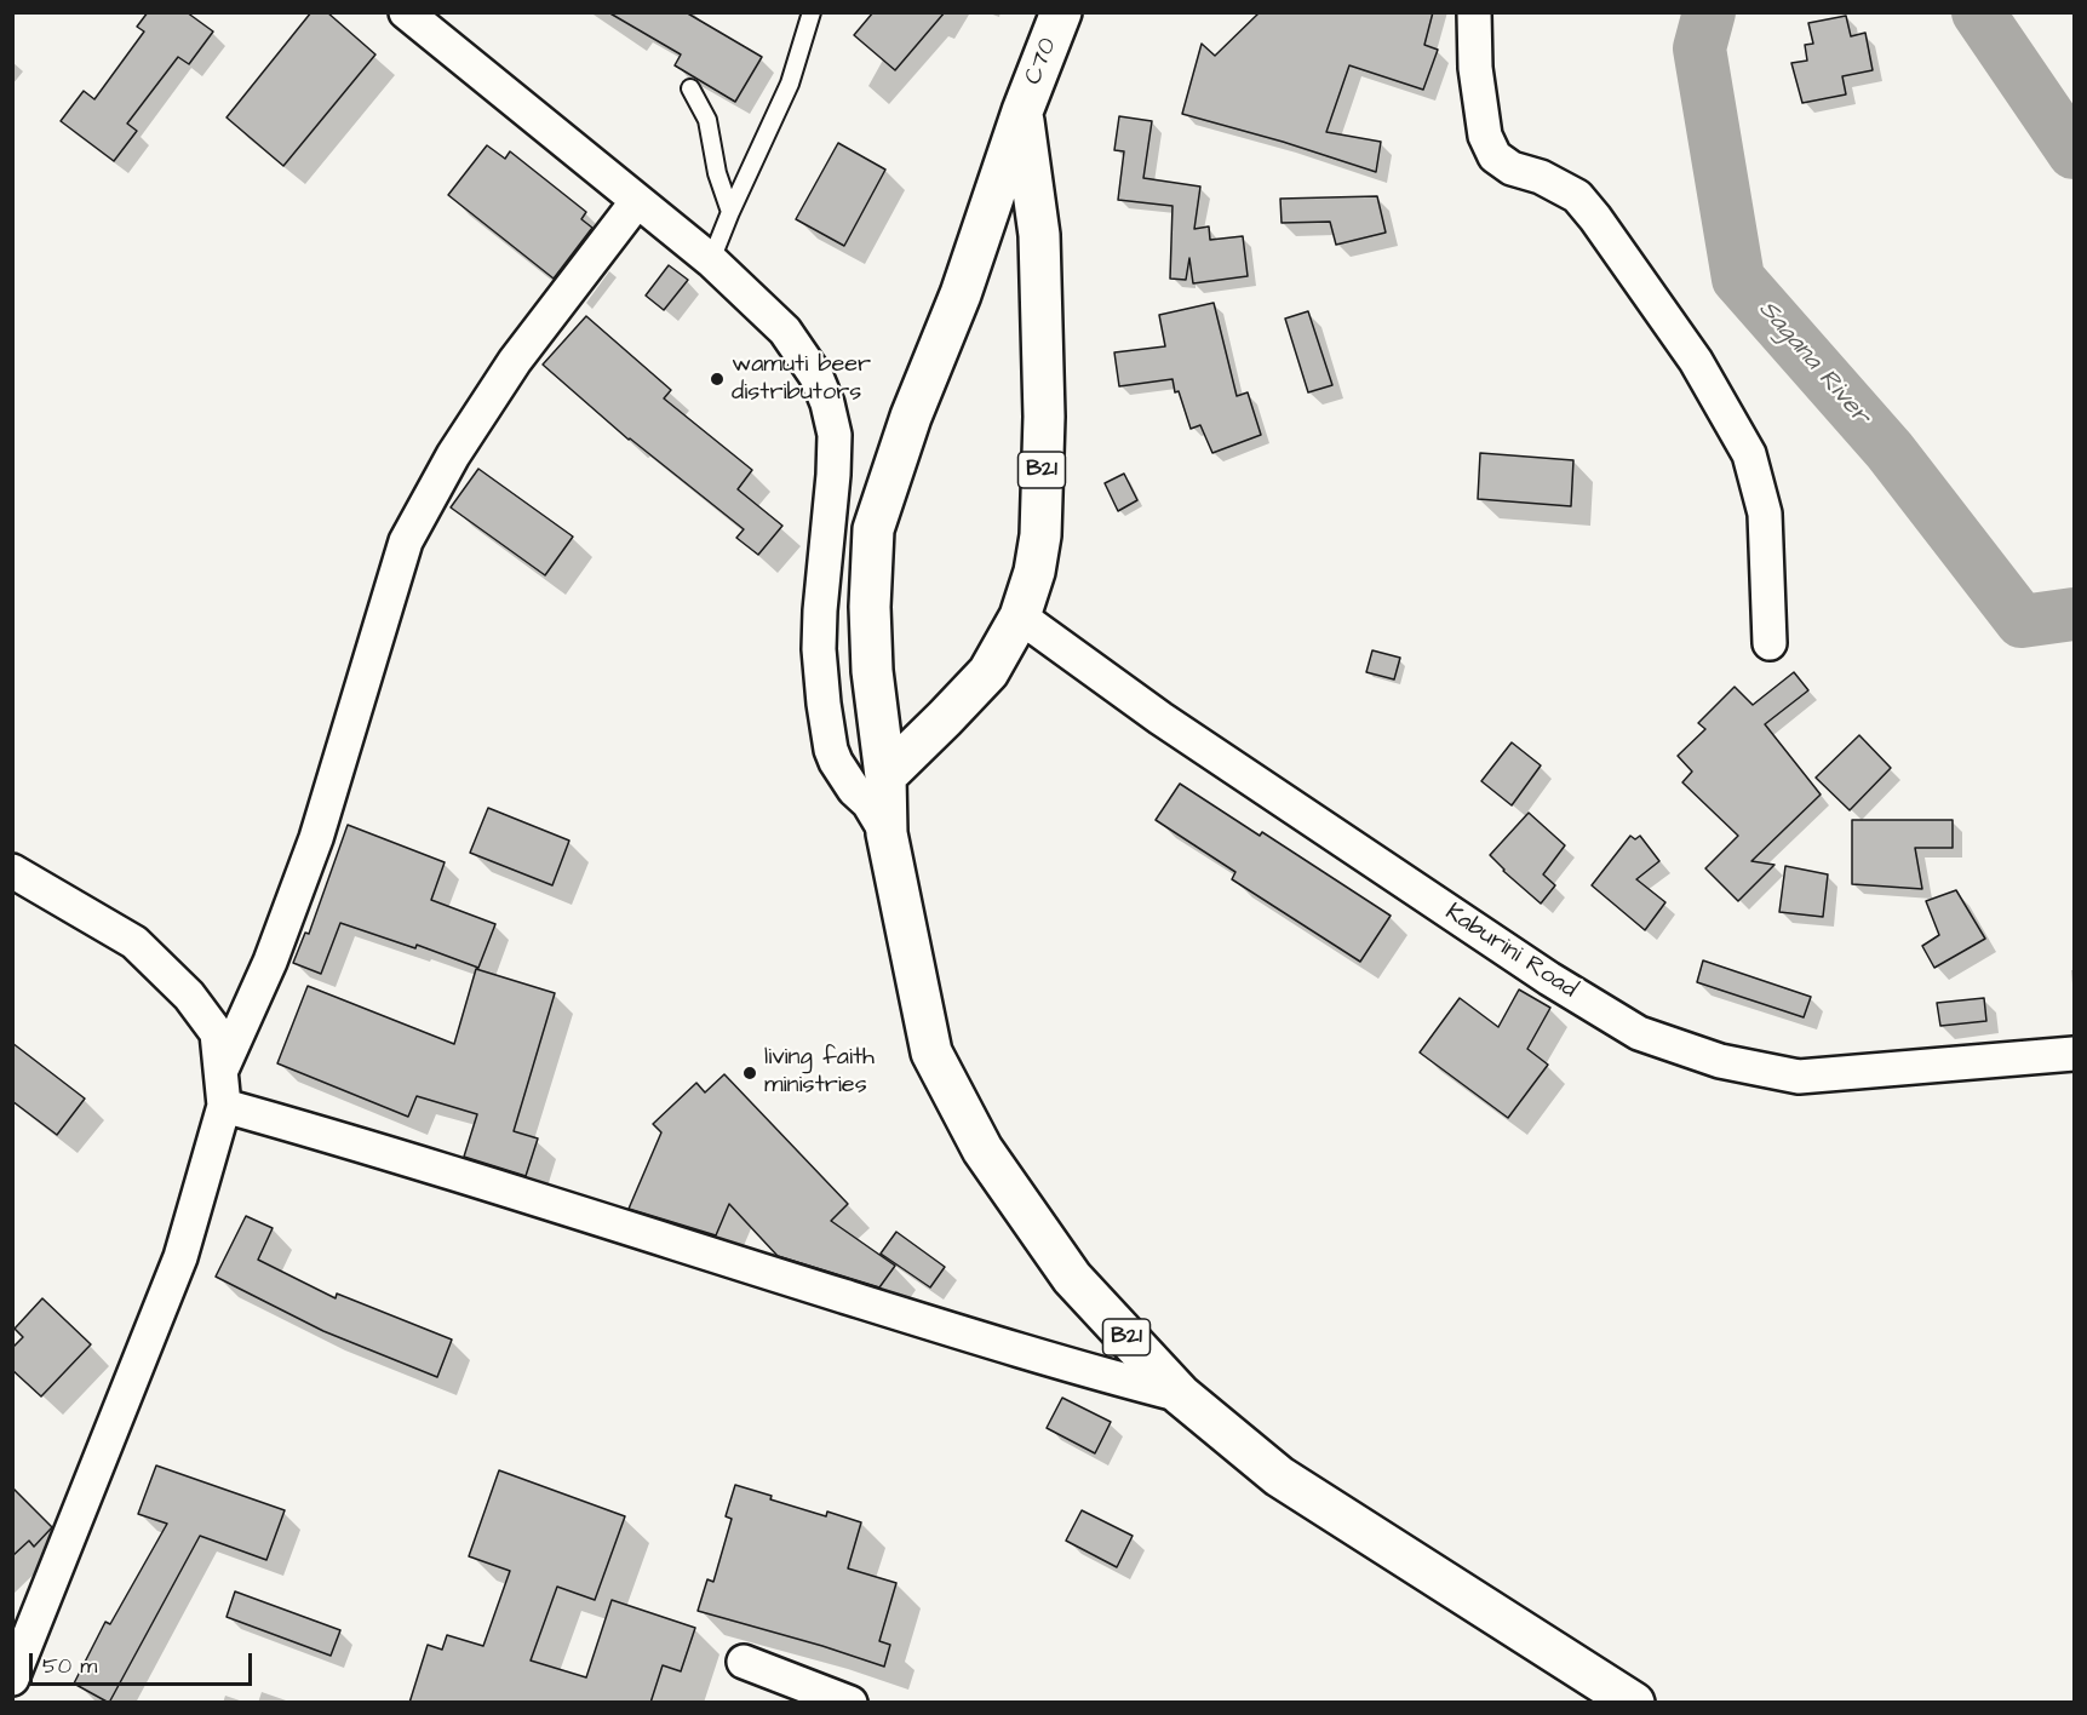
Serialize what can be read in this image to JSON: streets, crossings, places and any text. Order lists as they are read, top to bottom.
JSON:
{
  "streets": {
    "highway": ["C70", "B21"],
    "street": ["Kaburini Road"]
  },
  "crossings": [
    ["C70", "B21"],
    ["B21", "Kaburini Road"]
  ],
  "water": ["Sagana River"],
  "places": ["wamuti beer distributors", "living faith ministries"],
  "scale_bar": "50 m"
}
